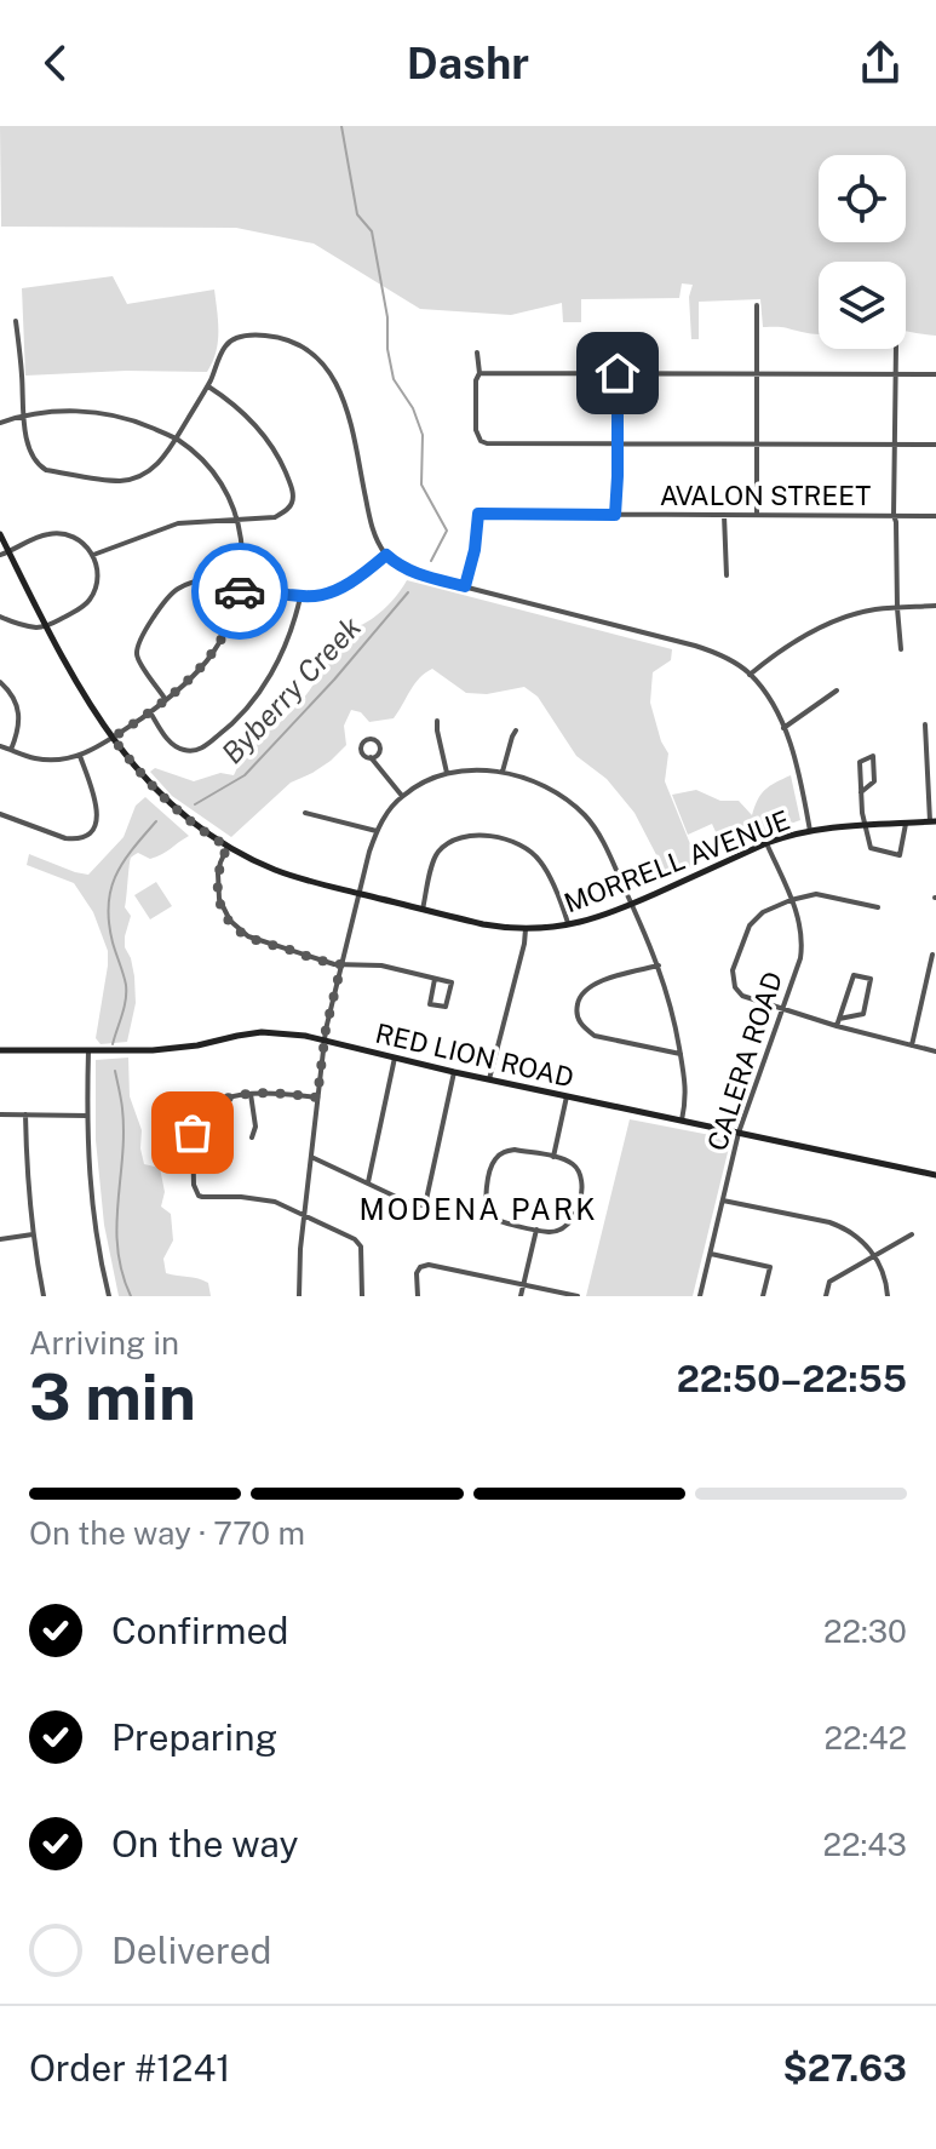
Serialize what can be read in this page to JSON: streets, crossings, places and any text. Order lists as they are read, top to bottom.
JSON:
{
  "streets": {
    "street": [
      "AVALON STREET",
      "MORRELL AVENUE",
      "RED LION ROAD",
      "CALERA ROAD"
    ]
  },
  "crossings": [
    ["MORRELL AVENUE", "CALERA ROAD"],
    ["RED LION ROAD", "CALERA ROAD"]
  ],
  "districts": ["MODENA PARK"],
  "water": ["Byberry Creek"],
  "page": {
    "header": "Dashr",
    "heading": ["3 min", "Arriving in", "22:50–22:55"],
    "panel": ["Order #1241", "$27.63"],
    "bar": "On the way · 770 m",
    "list": [
      ["Confirmed", "22:30"],
      ["Preparing", "22:42"],
      ["On the way", "22:43"],
      "Delivered"
    ]
  }
}
